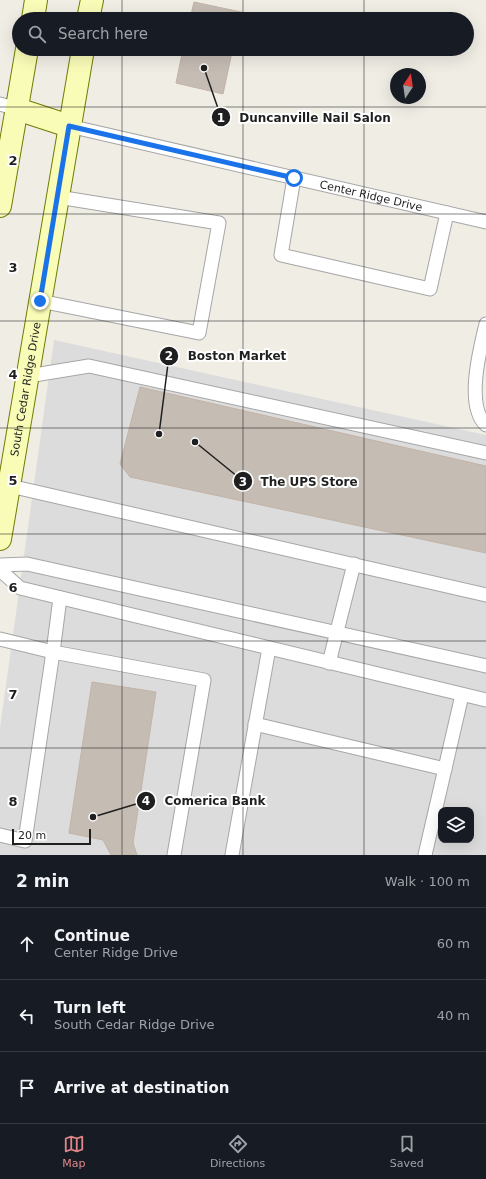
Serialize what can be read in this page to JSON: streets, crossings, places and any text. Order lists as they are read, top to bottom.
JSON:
{
  "streets": {
    "main road": ["South Cedar Ridge Drive"],
    "lane": ["Center Ridge Drive"]
  },
  "crossings": [
    ["Center Ridge Drive", "South Cedar Ridge Drive"]
  ],
  "places": [
    "Duncanville Nail Salon",
    "Boston Market",
    "The UPS Store",
    "Comerica Bank"
  ],
  "scale_bar": "20 m",
  "north": "top",
  "page": {
    "search": "Search here",
    "scale": "20 m",
    "heading": ["2 min", "Walk · 100 m"],
    "list": [
      ["Continue", "Center Ridge Drive", "60 m"],
      ["Turn left", "South Cedar Ridge Drive", "40 m"],
      "Arrive at destination"
    ],
    "nav": ["Map", "Directions", "Saved"]
  },
  "grid": {
    "rows": [
      "2",
      "3",
      "4",
      "5",
      "6",
      "7",
      "8"
    ]
  }
}
